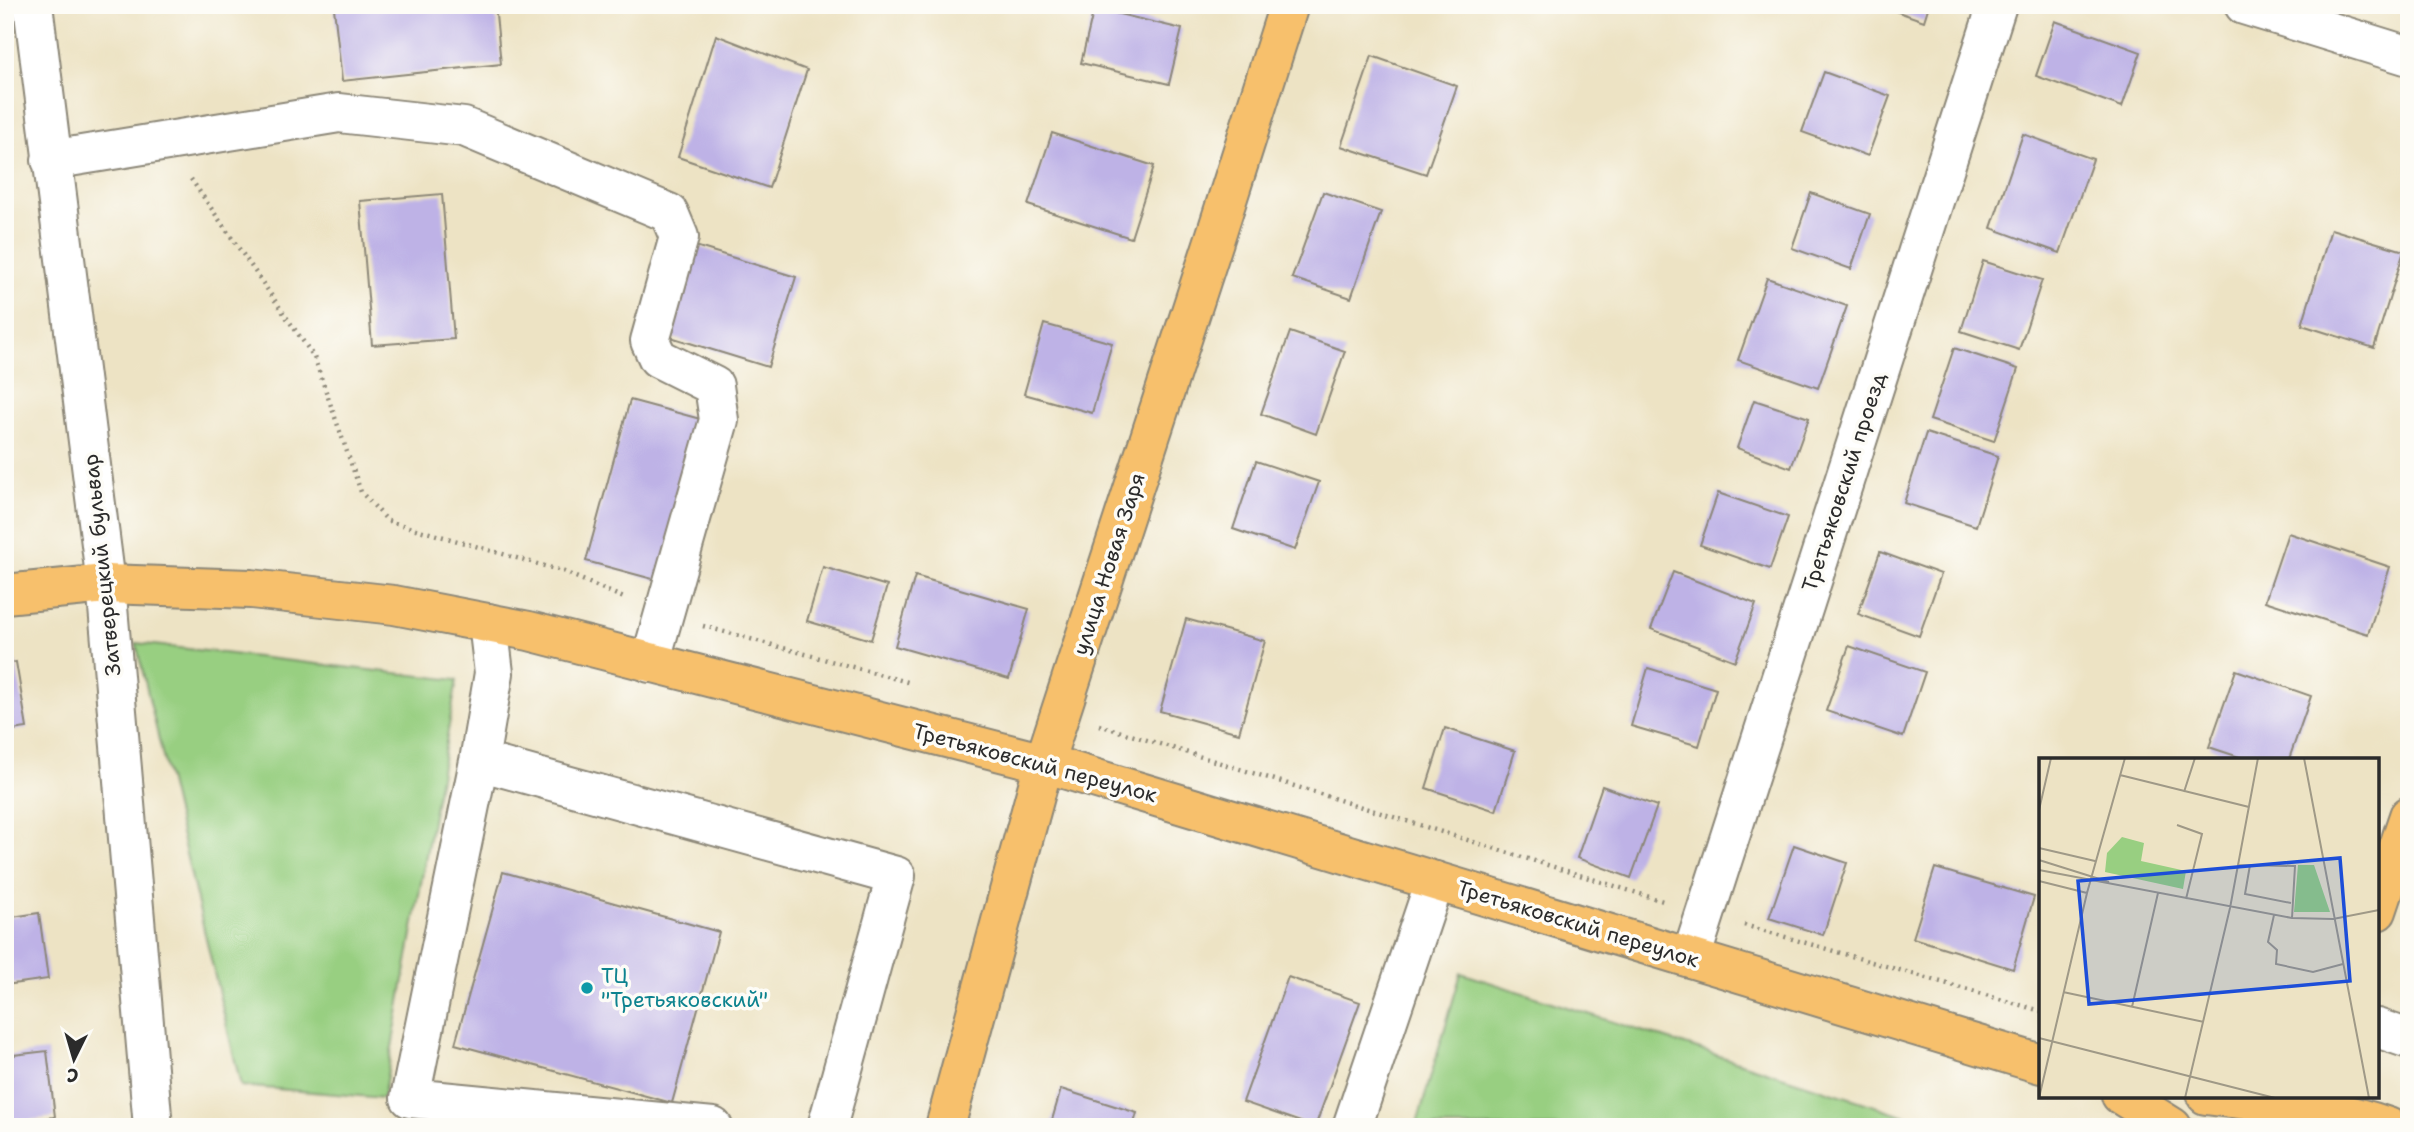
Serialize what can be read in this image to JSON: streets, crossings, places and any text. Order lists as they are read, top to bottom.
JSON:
{
  "streets": {
    "main road": ["улица Новая Заря", "Третьяковский переулок"],
    "street": ["Третьяковский проезд", "Затверецкий бульвар"]
  },
  "crossings": [
    ["Третьяковский проезд", "Третьяковский переулок"],
    ["улица Новая Заря", "Третьяковский переулок"],
    ["Затверецкий бульвар", "Третьяковский переулок"]
  ],
  "places": ["ТЦ \"Третьяковский\""],
  "north": "bottom"
}
